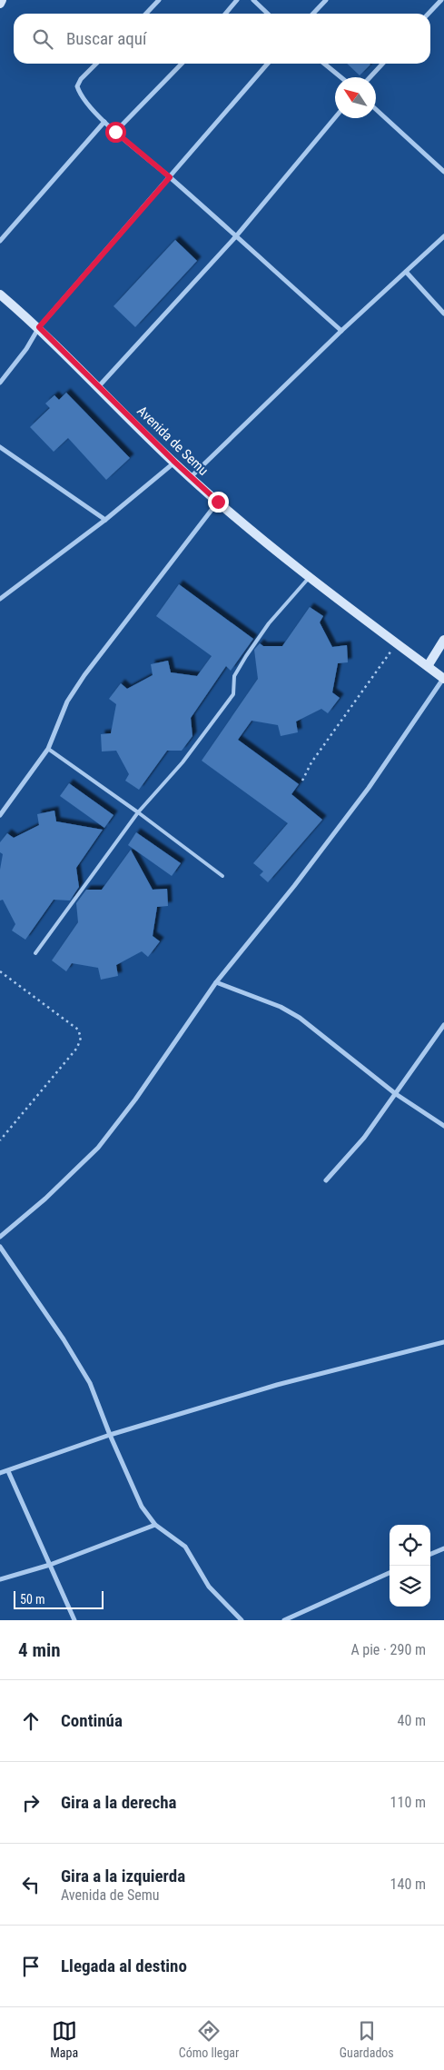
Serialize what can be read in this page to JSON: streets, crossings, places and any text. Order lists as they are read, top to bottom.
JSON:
{
  "streets": {
    "main road": ["Avenida de Semu"]
  },
  "scale_bar": "50 m",
  "north": "top left",
  "page": {
    "search": "Buscar aquí",
    "scale": "50 m",
    "heading": ["4 min", "A pie · 290 m"],
    "list": [
      ["Continúa", "40 m"],
      ["Gira a la derecha", "110 m"],
      ["Gira a la izquierda", "Avenida de Semu", "140 m"],
      "Llegada al destino"
    ],
    "nav": ["Mapa", "Cómo llegar", "Guardados"]
  }
}
